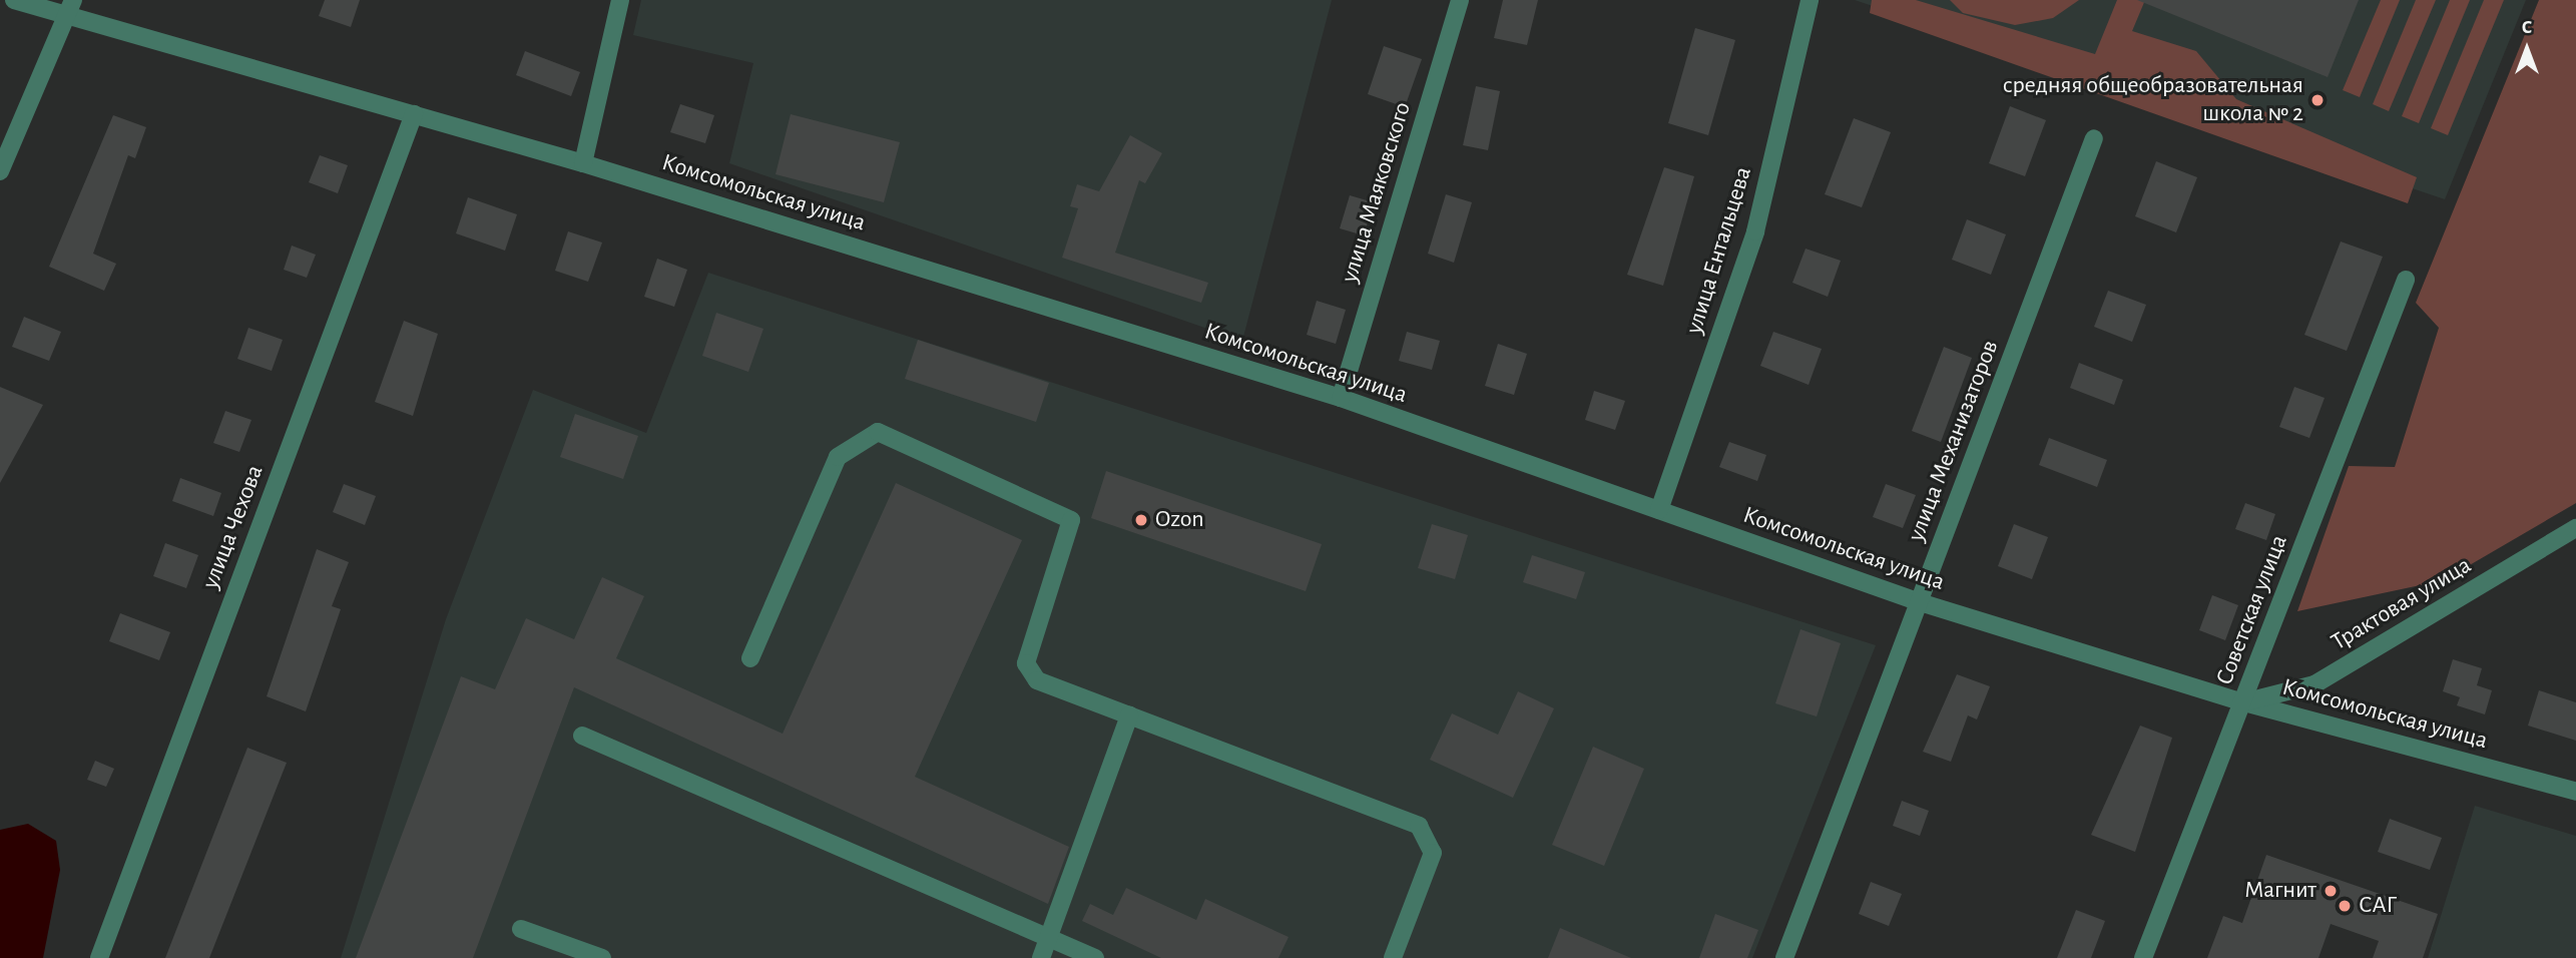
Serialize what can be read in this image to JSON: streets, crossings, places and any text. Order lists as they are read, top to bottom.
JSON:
{
  "streets": {
    "street": [
      "улица Маяковского",
      "Комсомольская улица",
      "улица Ентальцева",
      "улица Механизаторов",
      "улица Чехова",
      "Трактовая улица",
      "Советская улица"
    ]
  },
  "crossings": [
    ["улица Маяковского", "Комсомольская улица"],
    ["Комсомольская улица", "улица Ентальцева"],
    ["Комсомольская улица", "улица Механизаторов"],
    ["Комсомольская улица", "улица Чехова"],
    ["Комсомольская улица", "Трактовая улица"],
    ["Комсомольская улица", "Советская улица"],
    ["Трактовая улица", "Советская улица"]
  ],
  "places": [
    "средняя общеобразовательная школа № 2",
    "Ozon",
    "Магнит",
    "САГ"
  ],
  "north": "top"
}
